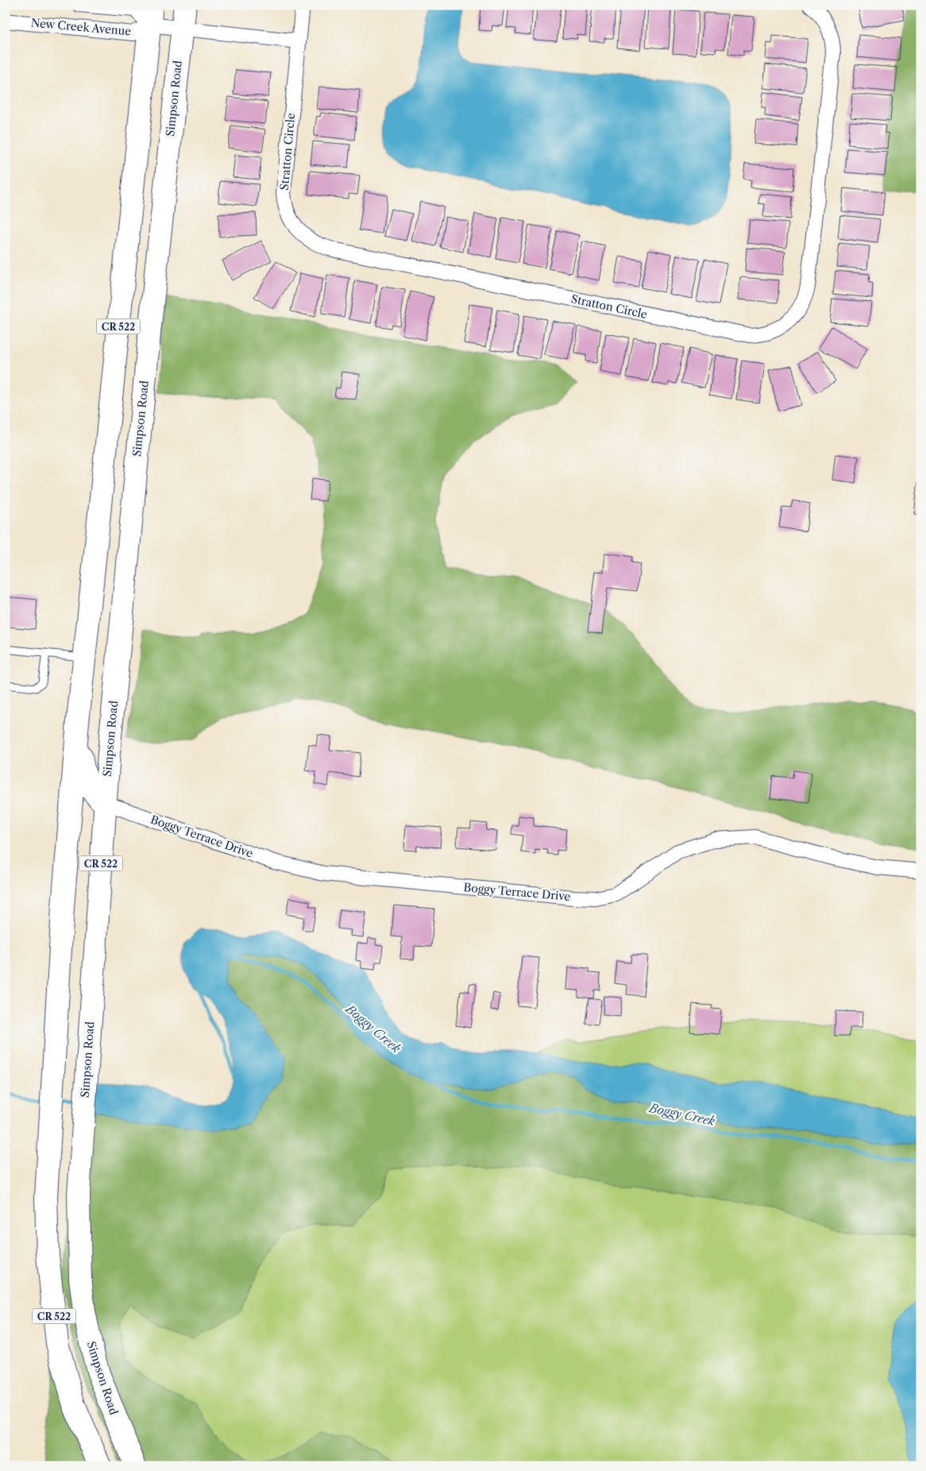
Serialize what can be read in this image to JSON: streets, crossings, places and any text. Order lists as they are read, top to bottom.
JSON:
{
  "streets": {
    "main road": ["Simpson Road", "CR 522"],
    "street": ["New Creek Avenue", "Stratton Circle", "Boggy Terrace Drive"]
  },
  "crossings": [
    ["New Creek Avenue", "Simpson Road"],
    ["Simpson Road", "Boggy Terrace Drive"]
  ],
  "water": ["Boggy Creek"]
}
